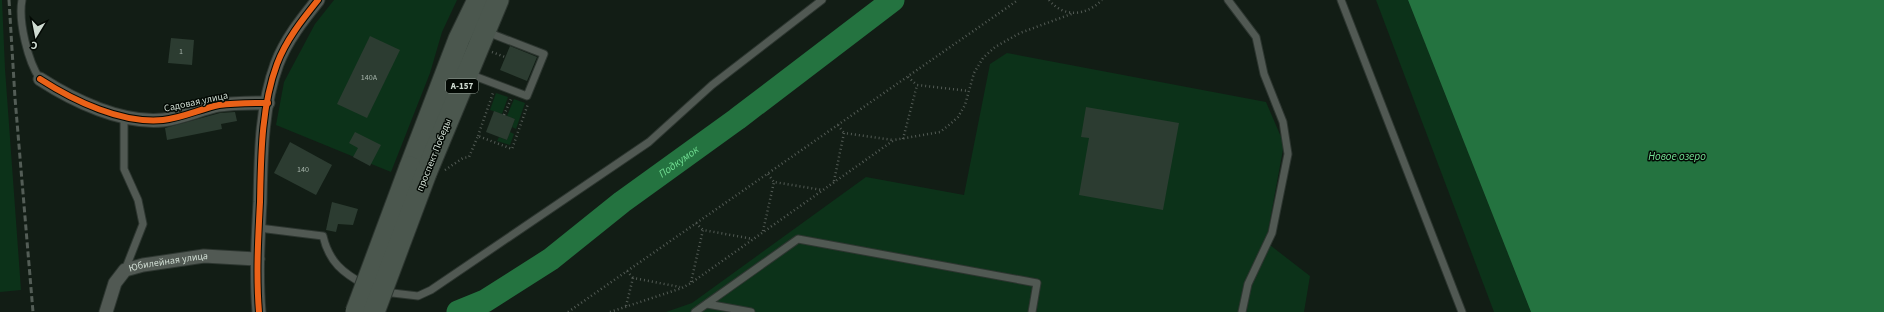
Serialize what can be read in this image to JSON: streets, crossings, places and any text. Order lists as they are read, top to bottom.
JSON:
{
  "streets": {
    "main road": ["А-157", "проспект Победы"],
    "street": ["Садовая улица", "Юбилейная улица"]
  },
  "water": ["Новое озеро", "Подкумок"],
  "house_numbers": ["1", "140А", "140"],
  "north": "bottom"
}
